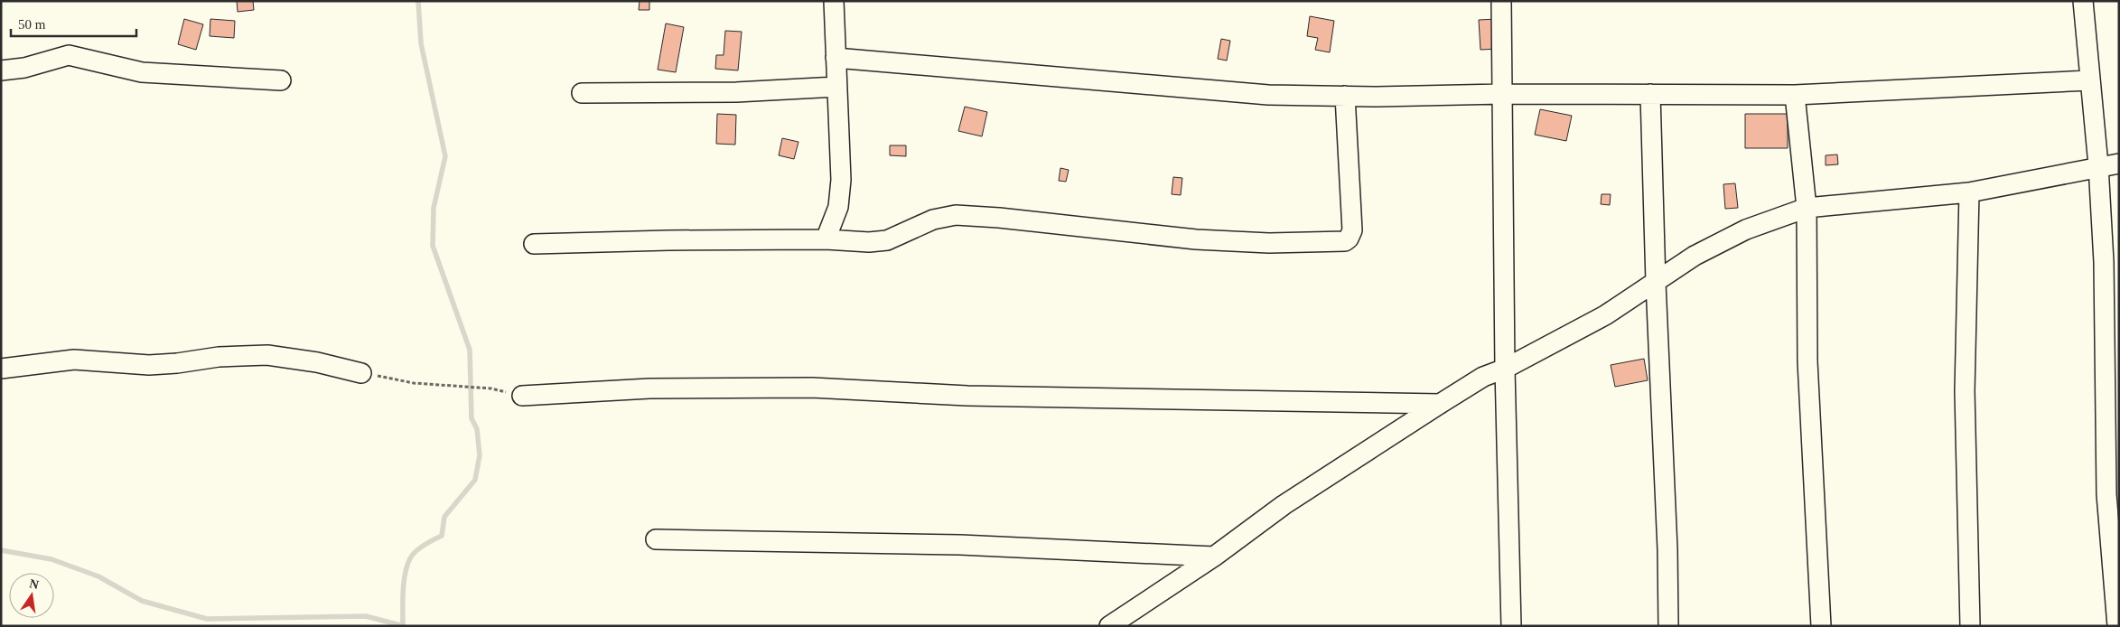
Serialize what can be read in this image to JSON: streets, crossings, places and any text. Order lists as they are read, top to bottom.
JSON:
{
  "scale_bar": "50 m",
  "north": "top"
}
